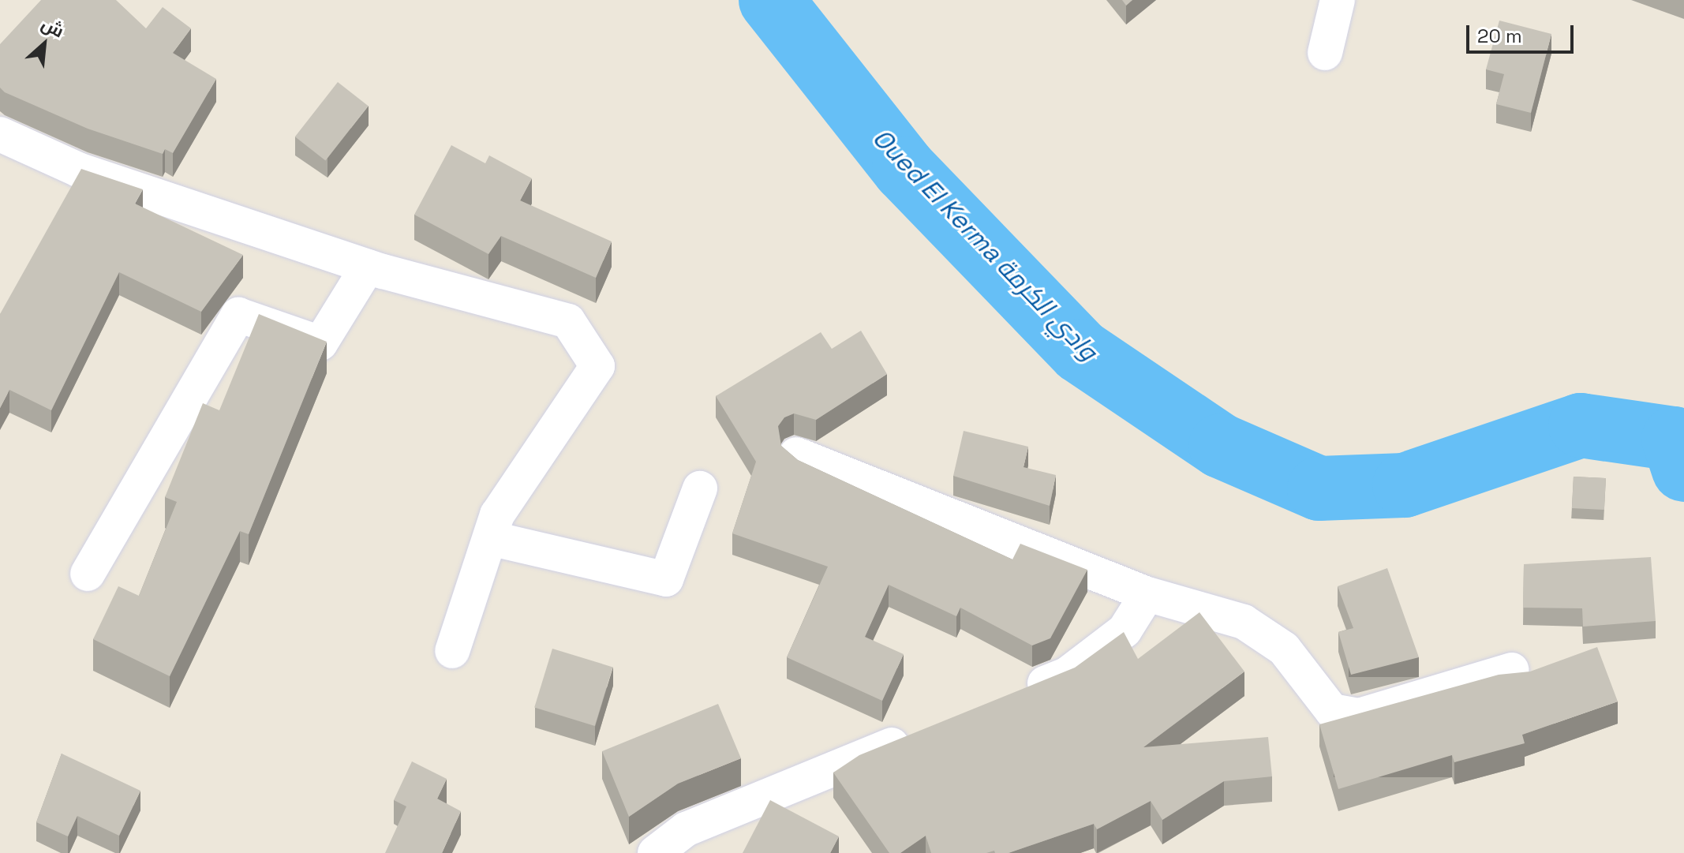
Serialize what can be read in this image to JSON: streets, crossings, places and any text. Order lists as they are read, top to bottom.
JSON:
{
  "water": ["Oued El Kerma وادي الكرمة"],
  "scale_bar": "20 m",
  "north": "top right"
}
